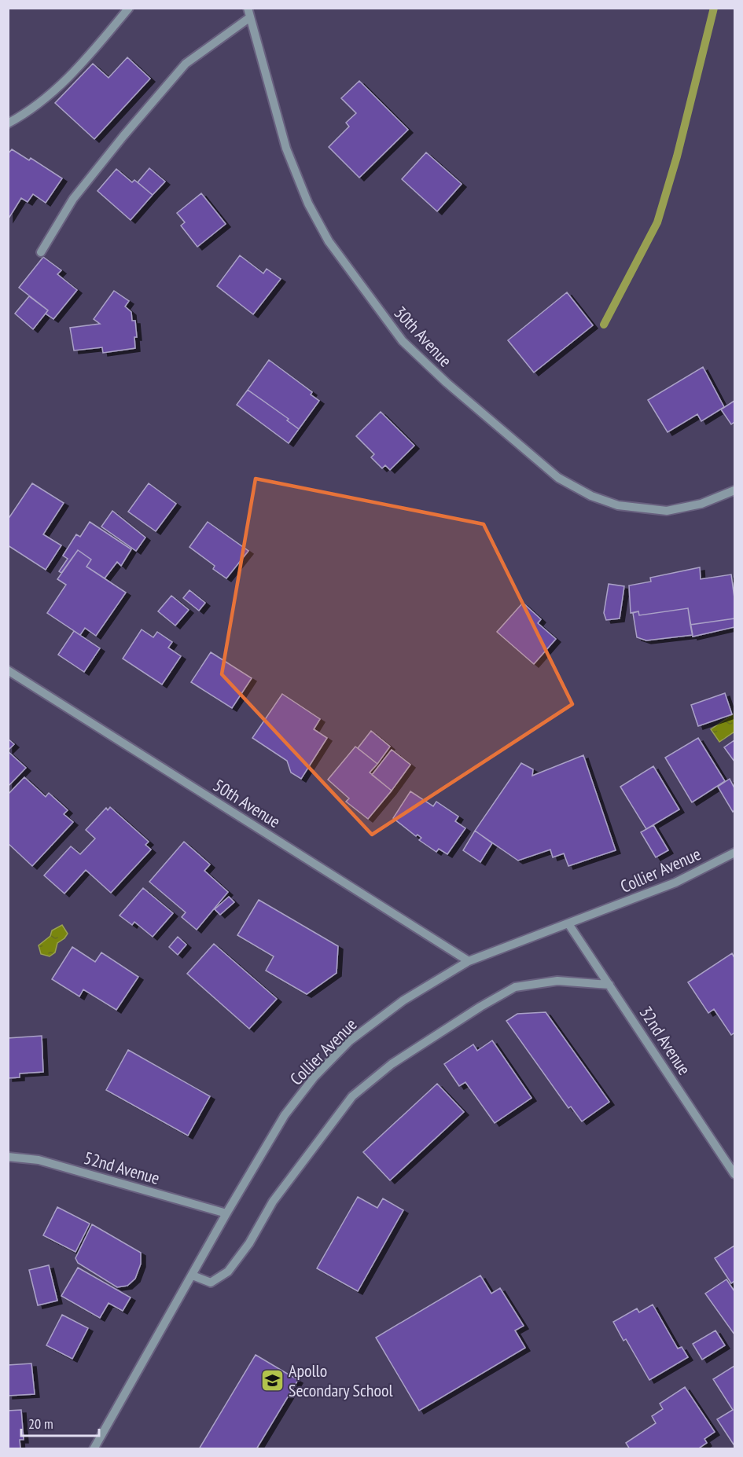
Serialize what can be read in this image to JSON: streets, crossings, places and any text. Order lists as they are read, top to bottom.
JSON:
{
  "streets": {
    "street": [
      "30th Avenue",
      "50th Avenue",
      "Collier Avenue",
      "32nd Avenue",
      "52nd Avenue"
    ]
  },
  "crossings": [
    ["50th Avenue", "Collier Avenue"],
    ["Collier Avenue", "32nd Avenue"],
    ["Collier Avenue", "52nd Avenue"]
  ],
  "places": {
    "school or university": ["Apollo Secondary School"]
  },
  "scale_bar": "20 m"
}
